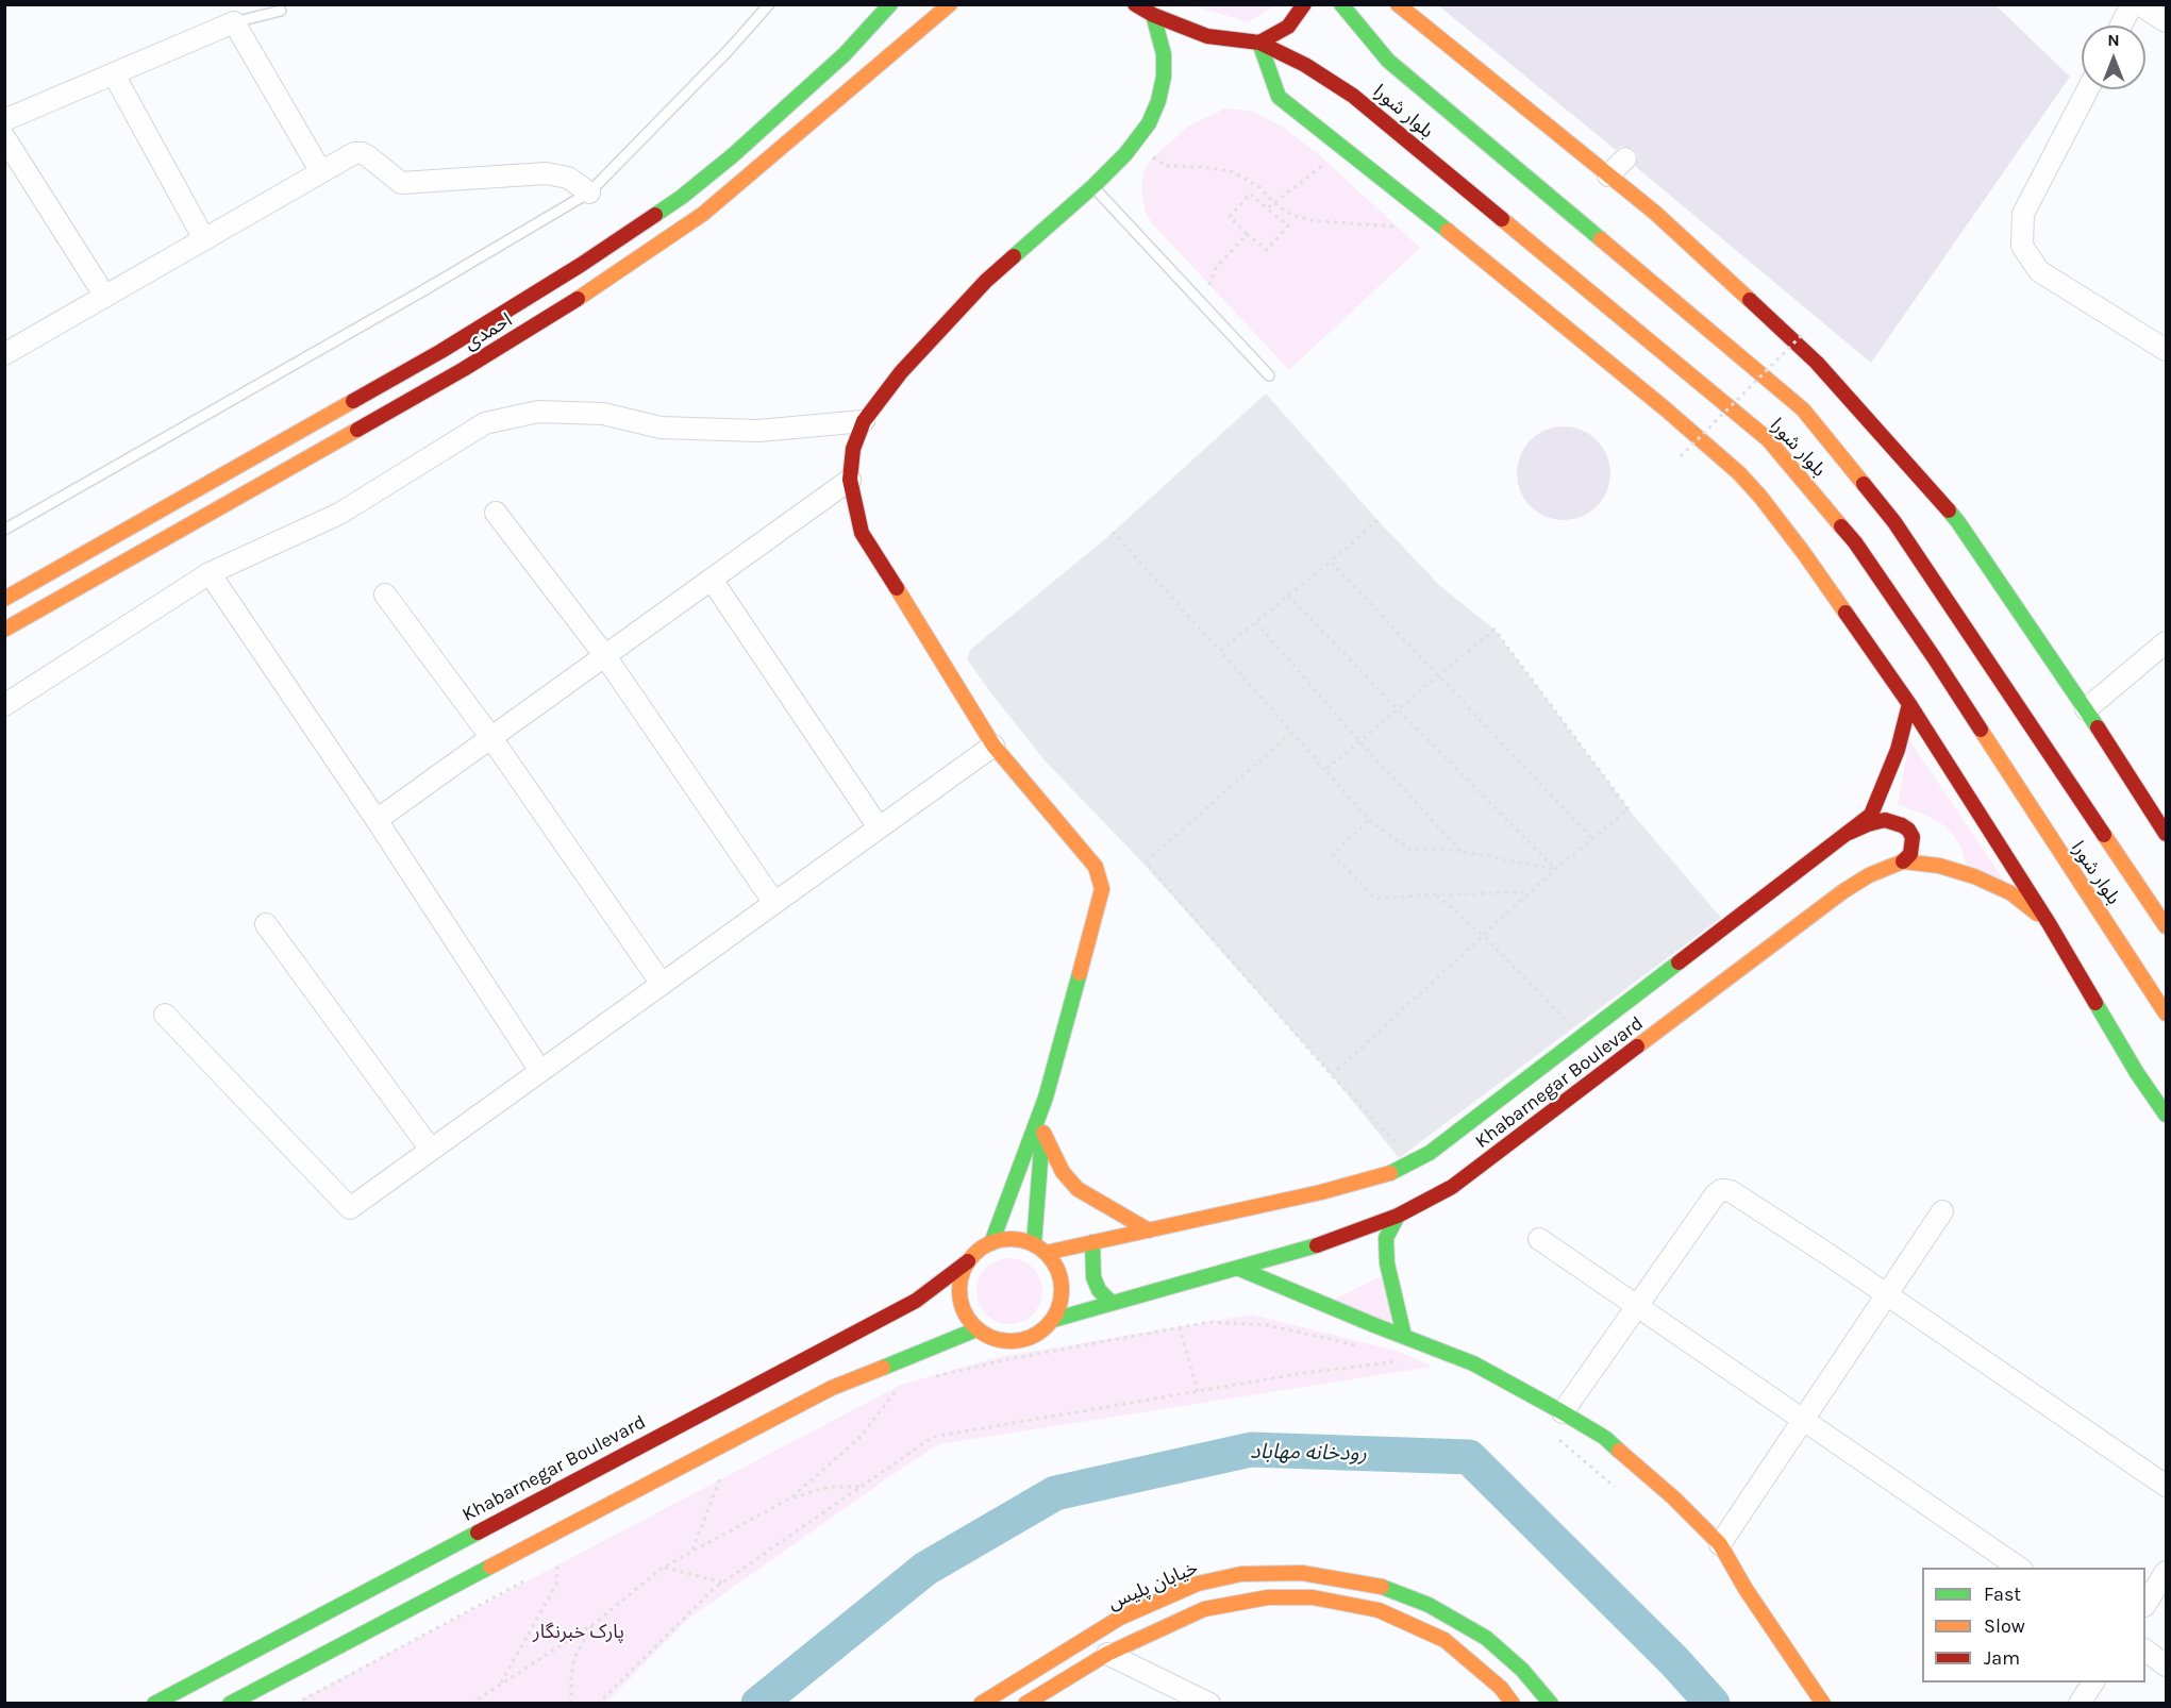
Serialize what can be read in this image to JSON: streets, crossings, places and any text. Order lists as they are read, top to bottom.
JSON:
{
  "streets": {
    "main road": [
      "بلوار شورا",
      "احمدی",
      "Khabarnegar Boulevard",
      "خیابان پلیس"
    ]
  },
  "water": ["رودخانه مهاباد"],
  "parks": ["پارک خبرنگار"],
  "legend": ["Fast", "Slow", "Jam"],
  "north": "top"
}
